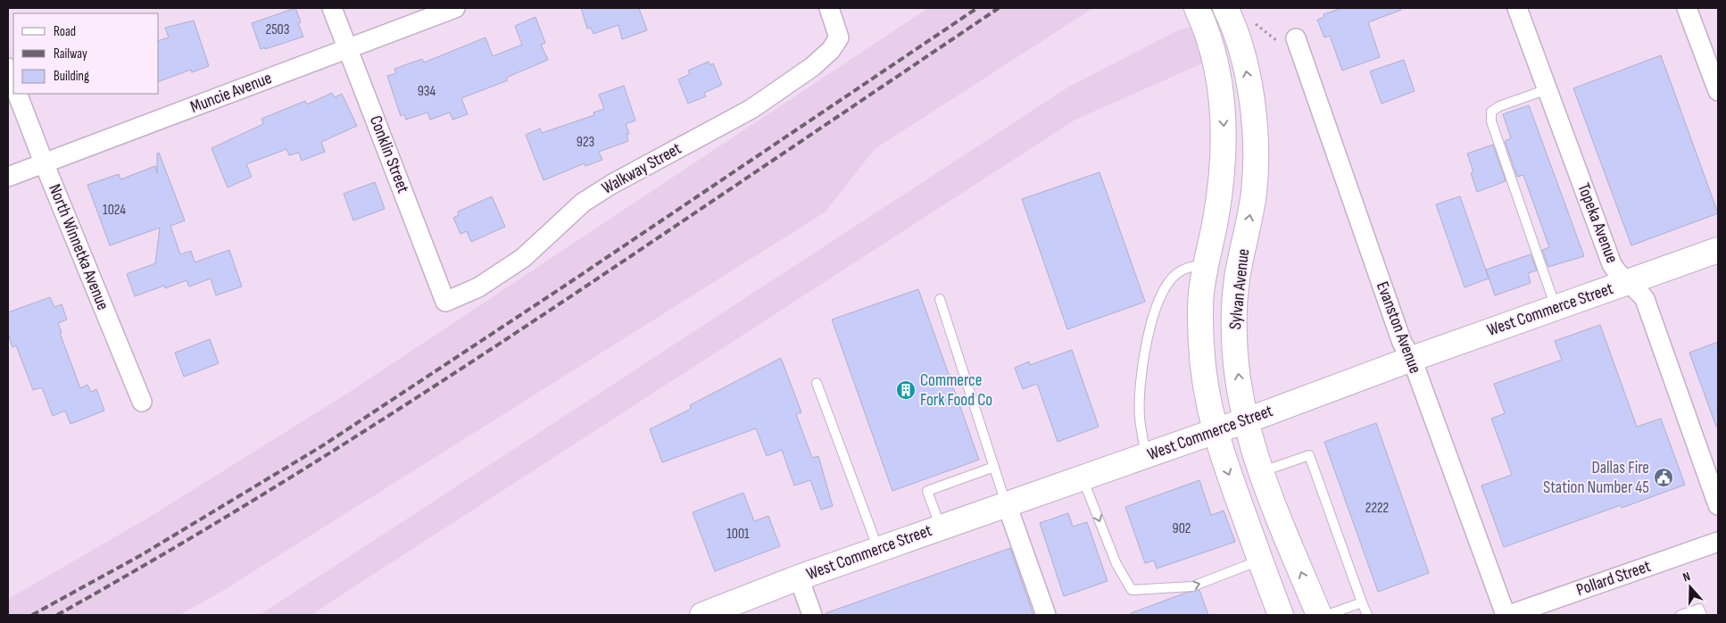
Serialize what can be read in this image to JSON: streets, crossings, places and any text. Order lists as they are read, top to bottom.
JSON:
{
  "streets": {
    "main road": ["Sylvan Avenue", "West Commerce Street"],
    "street": [
      "Muncie Avenue",
      "Conklin Street",
      "Walkway Street",
      "Topeka Avenue",
      "North Winnetka Avenue",
      "Evanston Avenue",
      "Pollard Street"
    ]
  },
  "crossings": [
    ["Muncie Avenue", "Conklin Street"],
    ["Muncie Avenue", "North Winnetka Avenue"],
    ["Conklin Street", "Walkway Street"],
    ["Topeka Avenue", "West Commerce Street"],
    ["Sylvan Avenue", "West Commerce Street"],
    ["West Commerce Street", "Evanston Avenue"]
  ],
  "places": {
    "building": ["Commerce Fork Food Co"],
    "public building": ["Dallas Fire Station Number 45"]
  },
  "house_numbers": [
    "2503",
    "934",
    "923",
    "1024",
    "2222",
    "902",
    "1001"
  ],
  "legend": ["Road", "Railway", "Building"],
  "north": "top"
}
